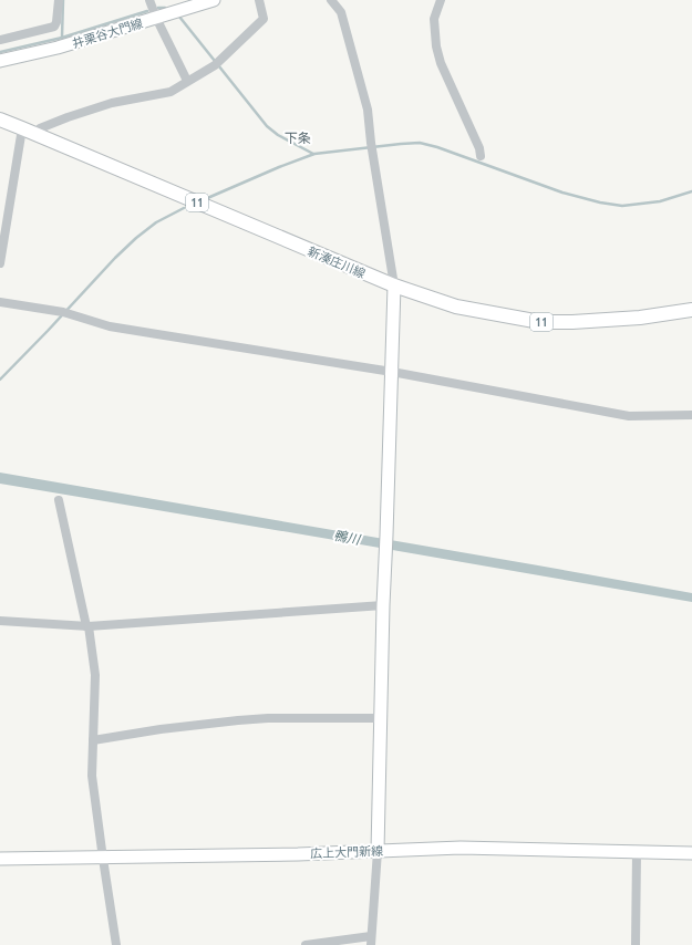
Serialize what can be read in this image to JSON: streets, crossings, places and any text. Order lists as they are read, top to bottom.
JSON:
{
  "streets": {
    "main road": [
      "井栗谷大門線",
      "11",
      "新湊庄川線",
      "広上大門新線"
    ]
  },
  "districts": ["下条"],
  "water": ["鴨川"]
}
